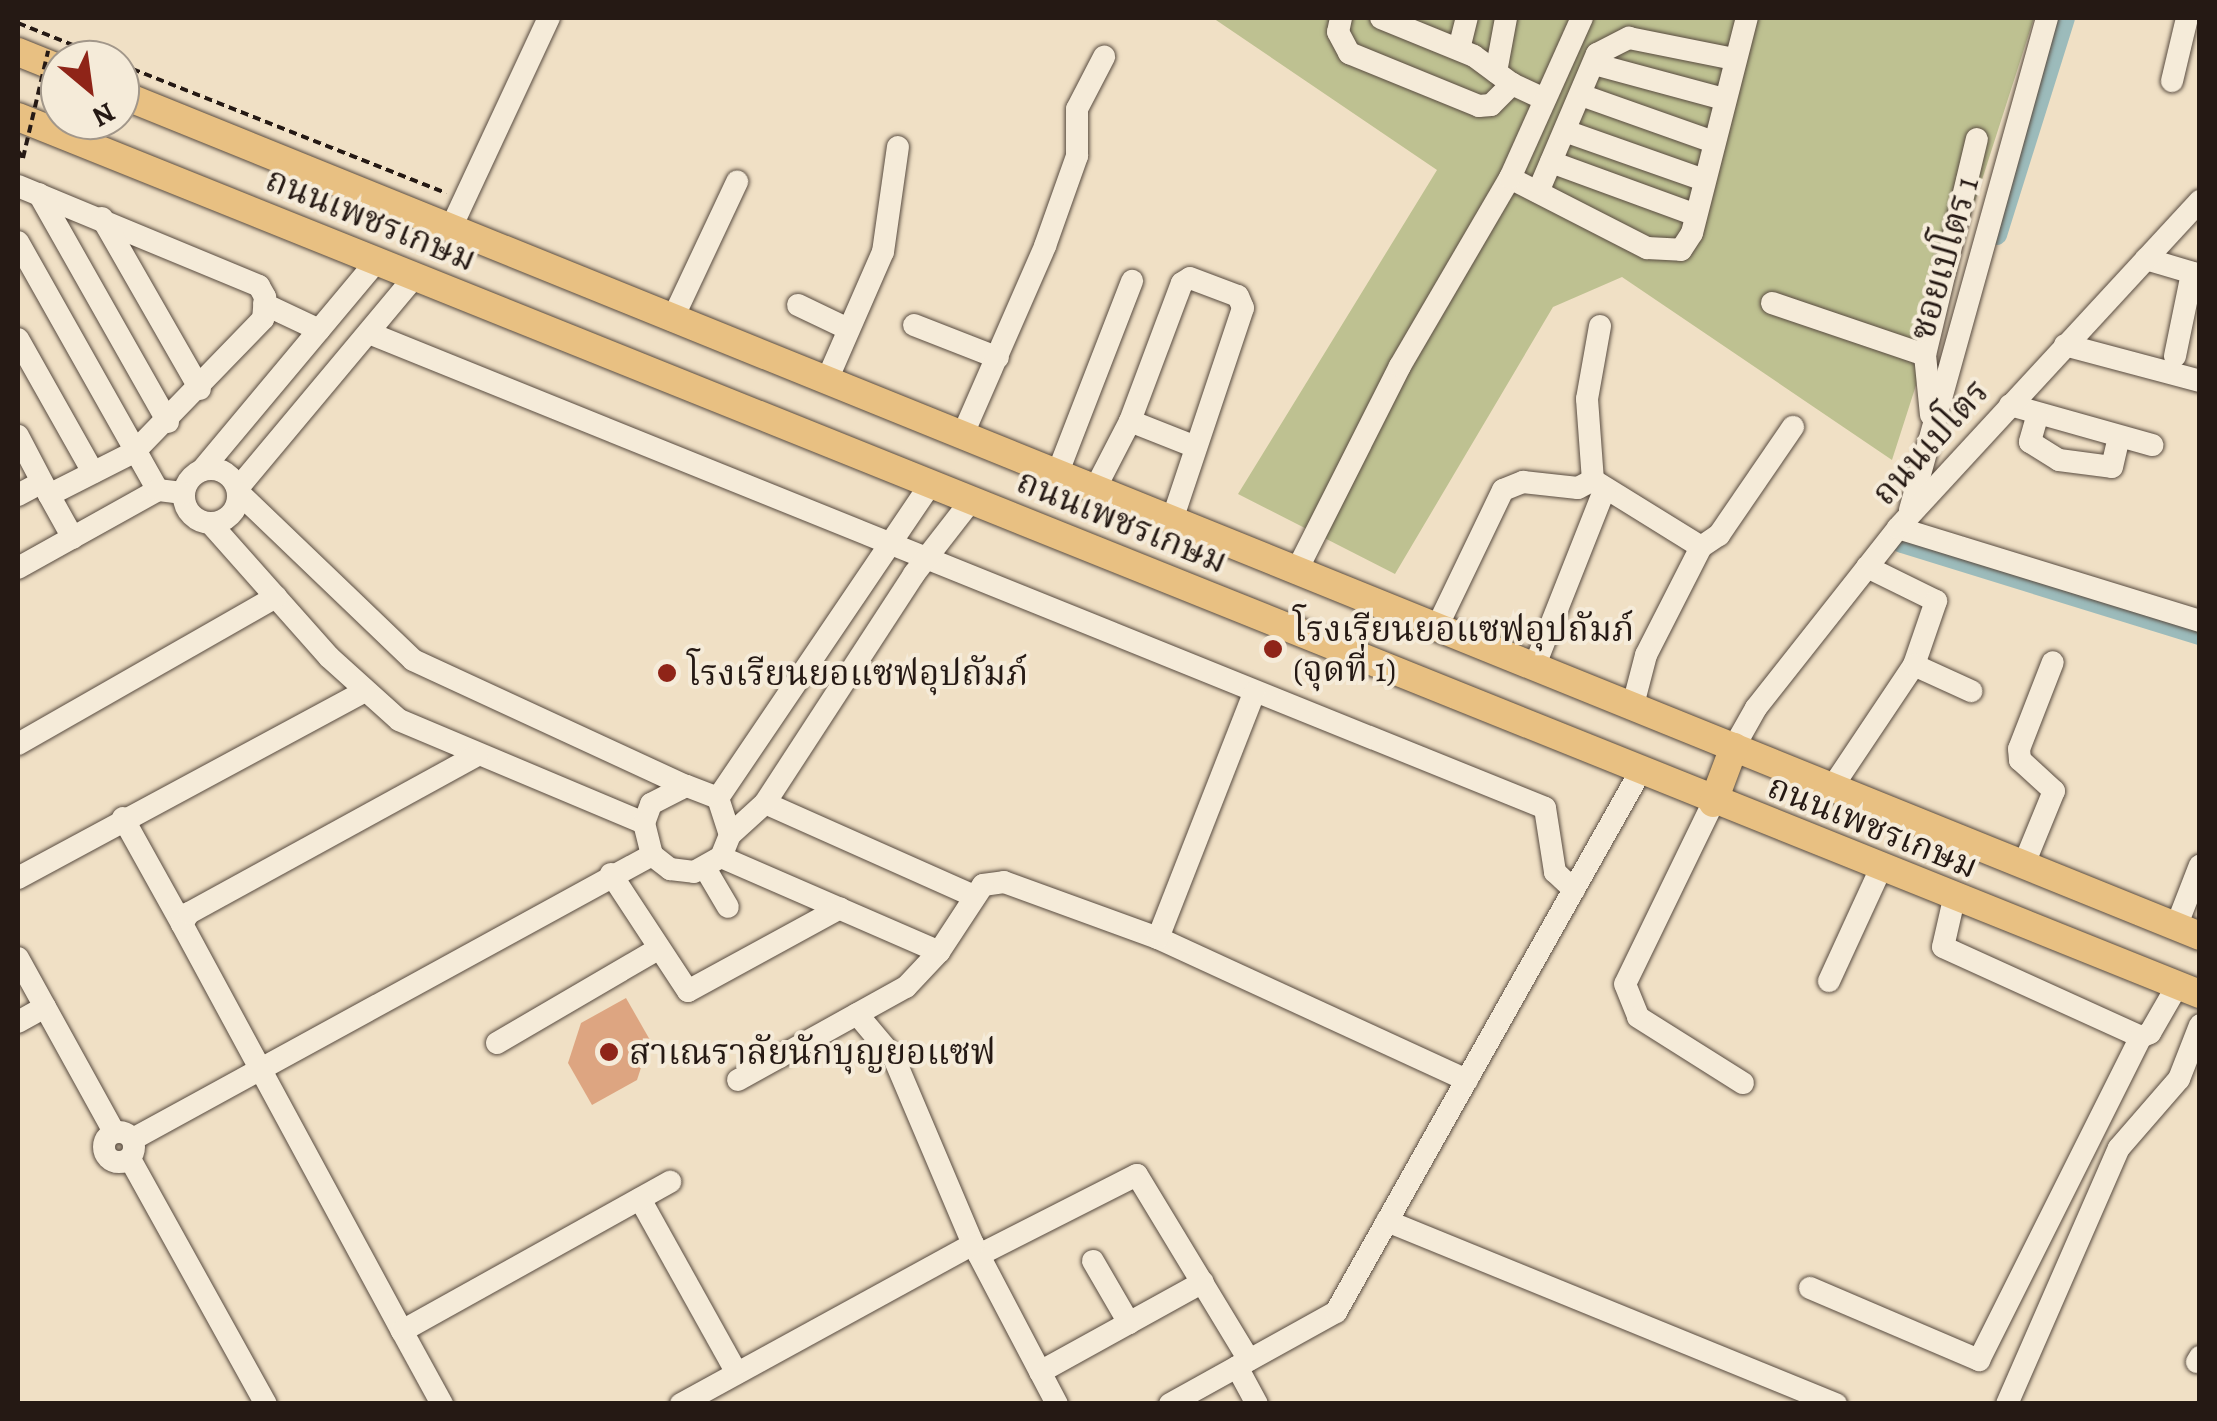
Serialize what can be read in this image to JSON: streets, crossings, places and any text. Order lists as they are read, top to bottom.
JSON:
{
  "streets": {
    "main road": ["ถนนเพชรเกษม"],
    "street": ["ซอยเปโตร 1", "ถนนเปโตร"]
  },
  "crossings": [
    ["ถนนเพชรเกษม", "ถนนเปโตร"],
    ["ซอยเปโตร 1", "ถนนเปโตร"]
  ],
  "places": ["โรงเรียนยอแซฟอุปถัมภ์ (จุดที่ 1)", "โรงเรียนยอแซฟอุปถัมภ์", "สาเณราลัยนักบุญยอแซฟ"],
  "north": "bottom right"
}
